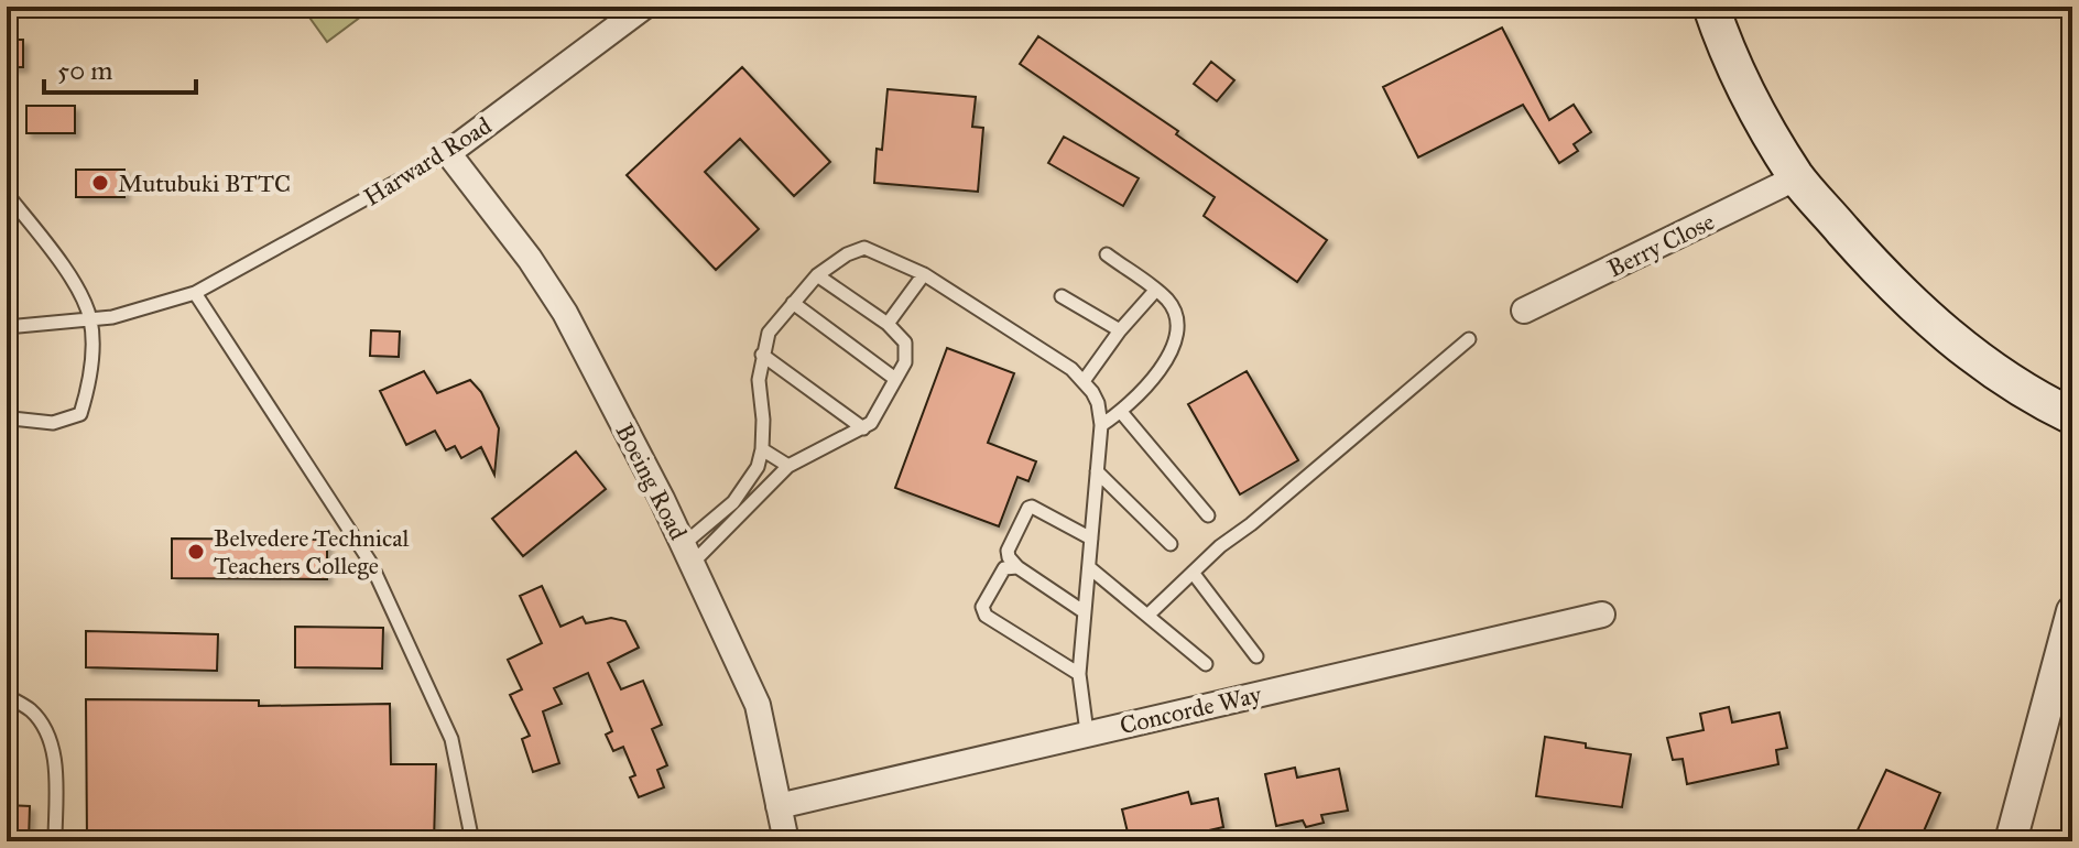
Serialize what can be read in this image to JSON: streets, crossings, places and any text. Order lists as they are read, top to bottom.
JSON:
{
  "streets": {
    "street": [
      "Harward Road",
      "Berry Close",
      "Boeing Road",
      "Concorde Way"
    ]
  },
  "crossings": [
    ["Harward Road", "Boeing Road"],
    ["Boeing Road", "Concorde Way"]
  ],
  "places": ["Mutubuki BTTC", "Belvedere Technical Teachers College"],
  "scale_bar": "50 m"
}
